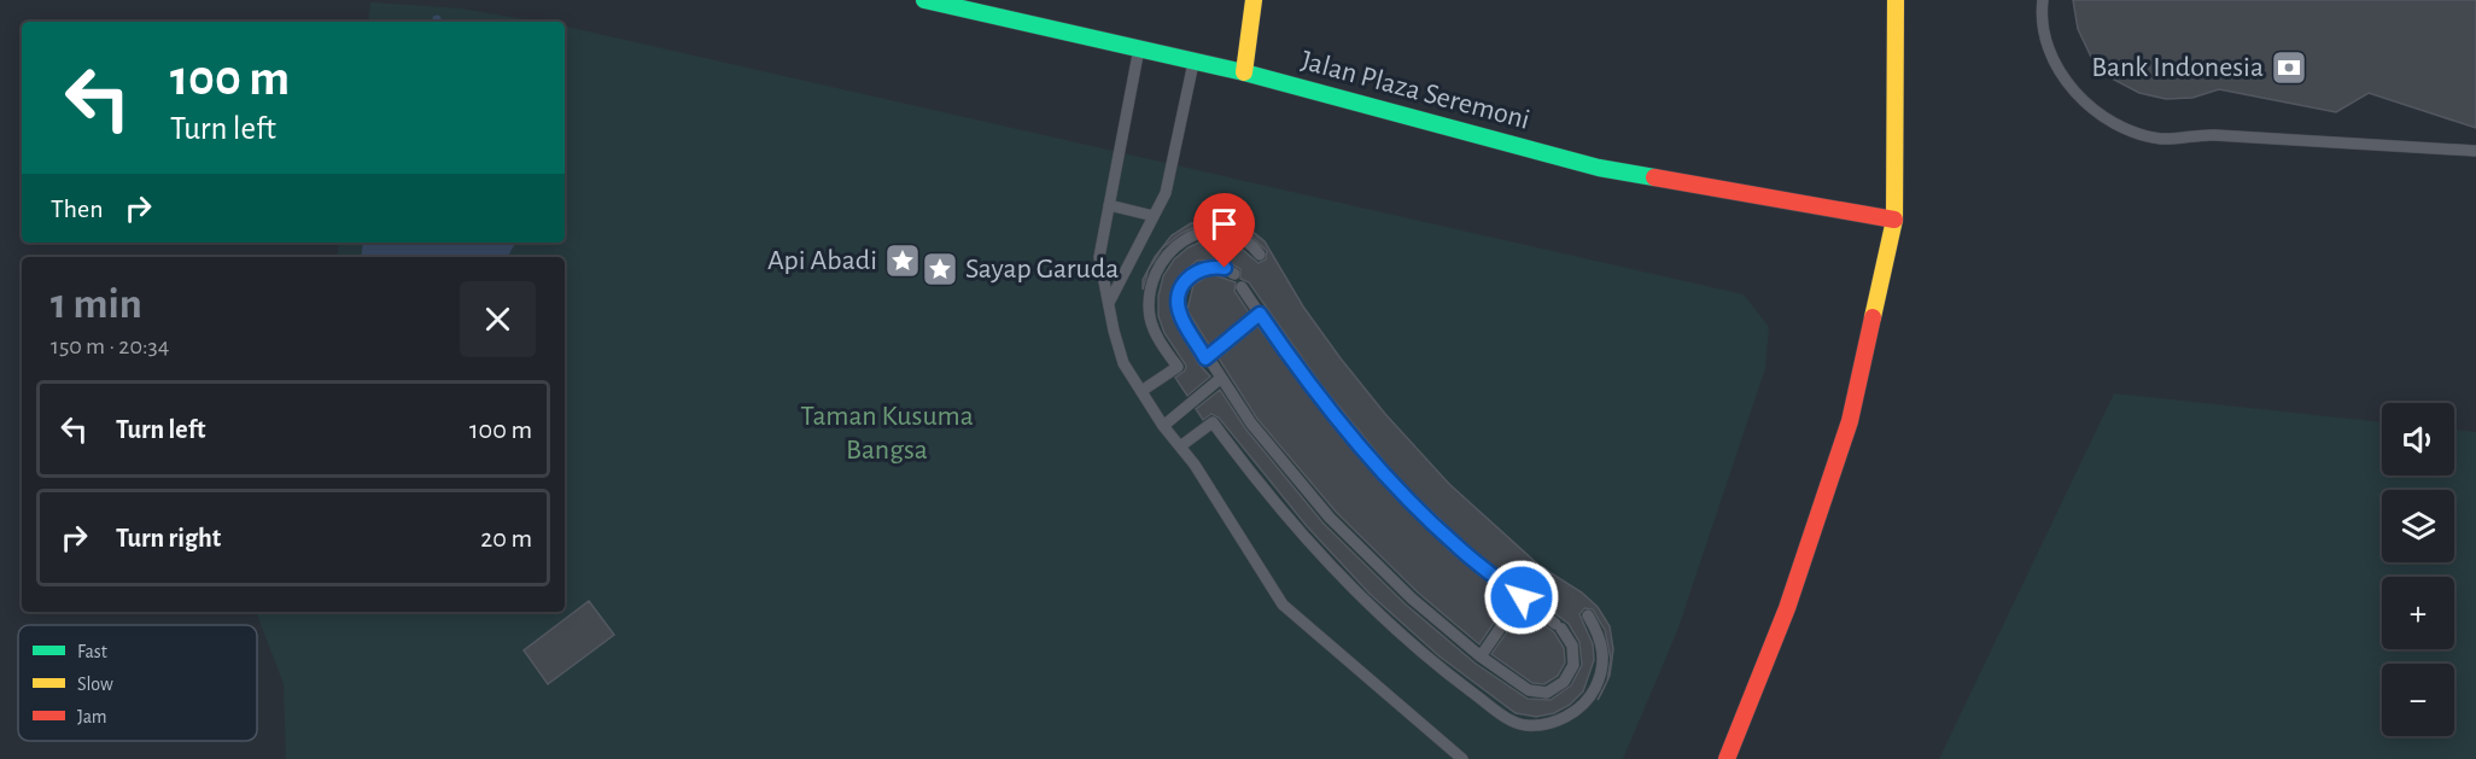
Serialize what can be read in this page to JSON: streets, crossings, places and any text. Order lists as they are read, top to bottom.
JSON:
{
  "streets": {
    "street": ["Jalan Plaza Seremoni"]
  },
  "parks": ["Taman Kusuma Bangsa"],
  "places": {
    "bank": ["Bank Indonesia"],
    "place": ["Api Abadi", "Sayap Garuda"]
  },
  "legend": ["Fast", "Slow", "Jam"],
  "page": {
    "turn": ["100 m", "Turn left"],
    "then": "Then",
    "heading": ["1 min", "150 m · 20:34"],
    "list": [
      {
        "name": "Turn left",
        "value": "100 m"
      },
      {
        "name": "Turn right",
        "value": "20 m"
      }
    ],
    "map_buttons": ["+", "−"]
  }
}
